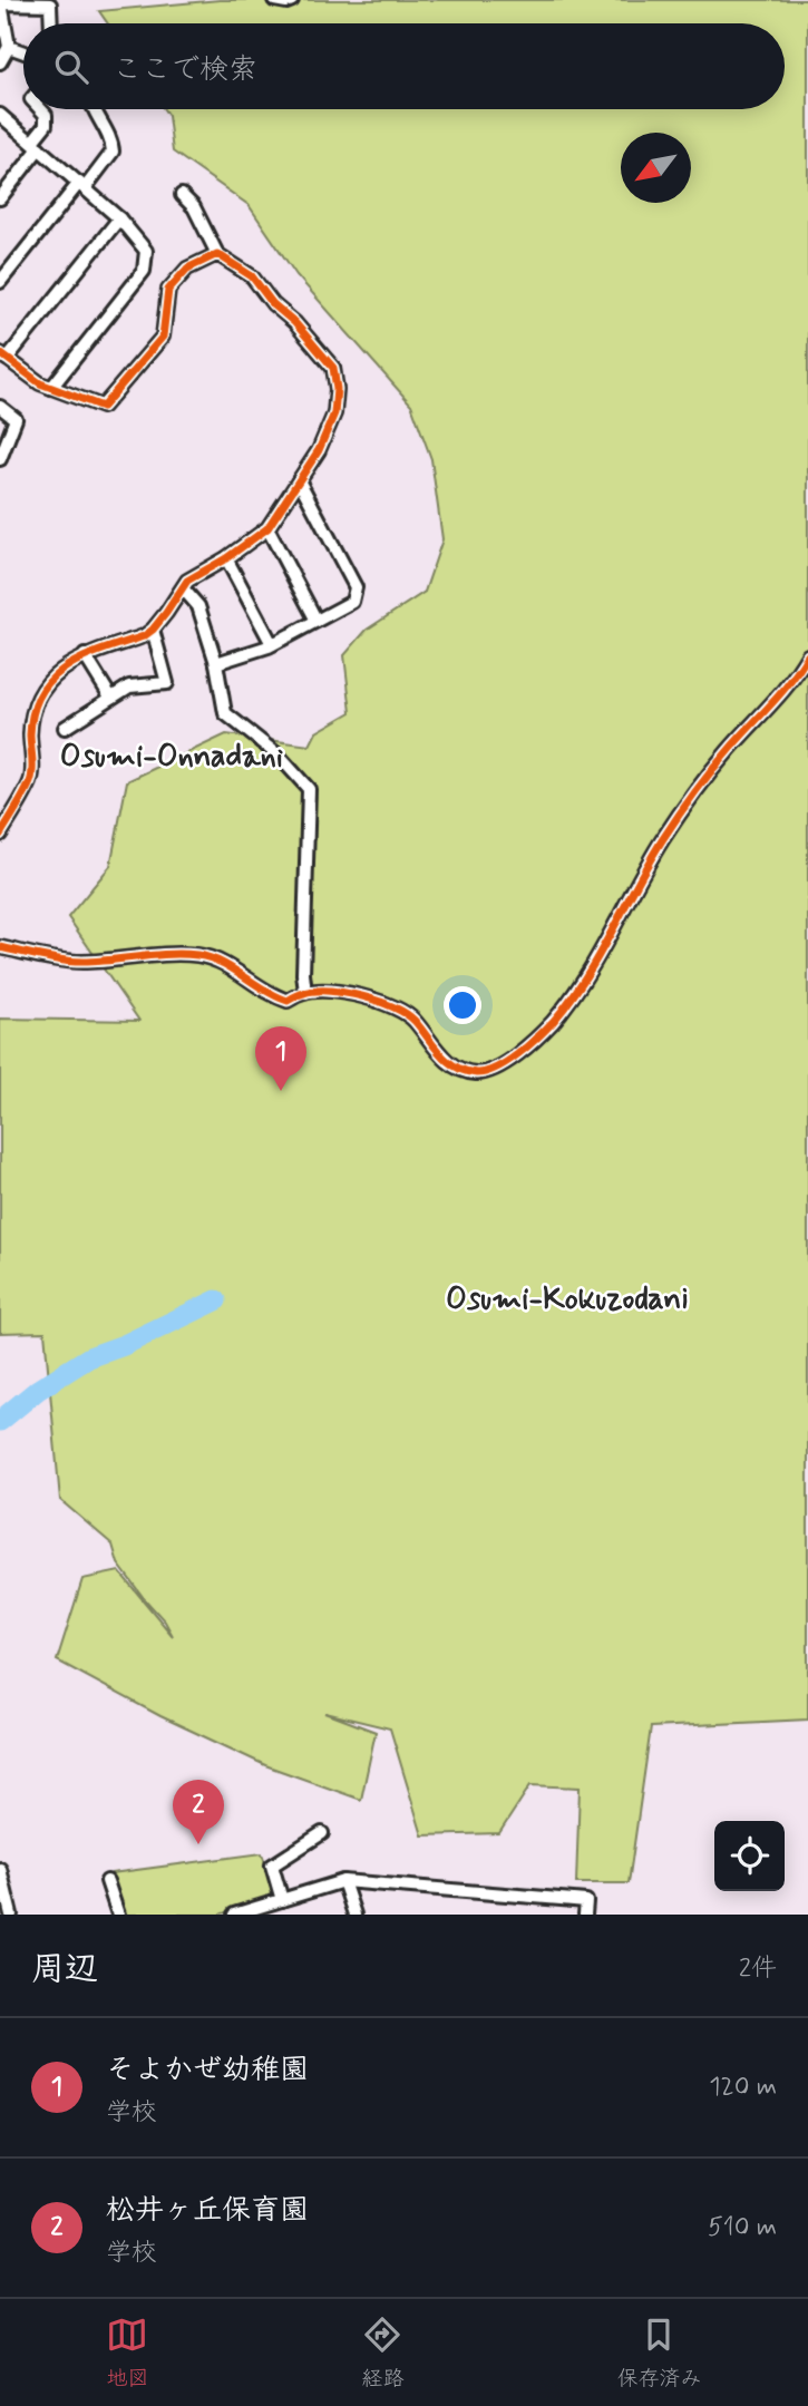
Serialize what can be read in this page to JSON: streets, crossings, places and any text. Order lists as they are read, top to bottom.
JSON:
{
  "districts": ["Osumi-Onnadani", "Osumi-Kokuzodani"],
  "north": "bottom left",
  "page": {
    "search": "ここで検索",
    "pins": ["1", "2"],
    "heading": ["周辺", "2件"],
    "list": [
      {
        "mark": "1",
        "name": "そよかぜ幼稚園",
        "note": "学校",
        "value": "120 m"
      },
      {
        "mark": "2",
        "name": "松井ヶ丘保育園",
        "note": "学校",
        "value": "510 m"
      }
    ],
    "nav": ["地図", "経路", "保存済み"]
  }
}
